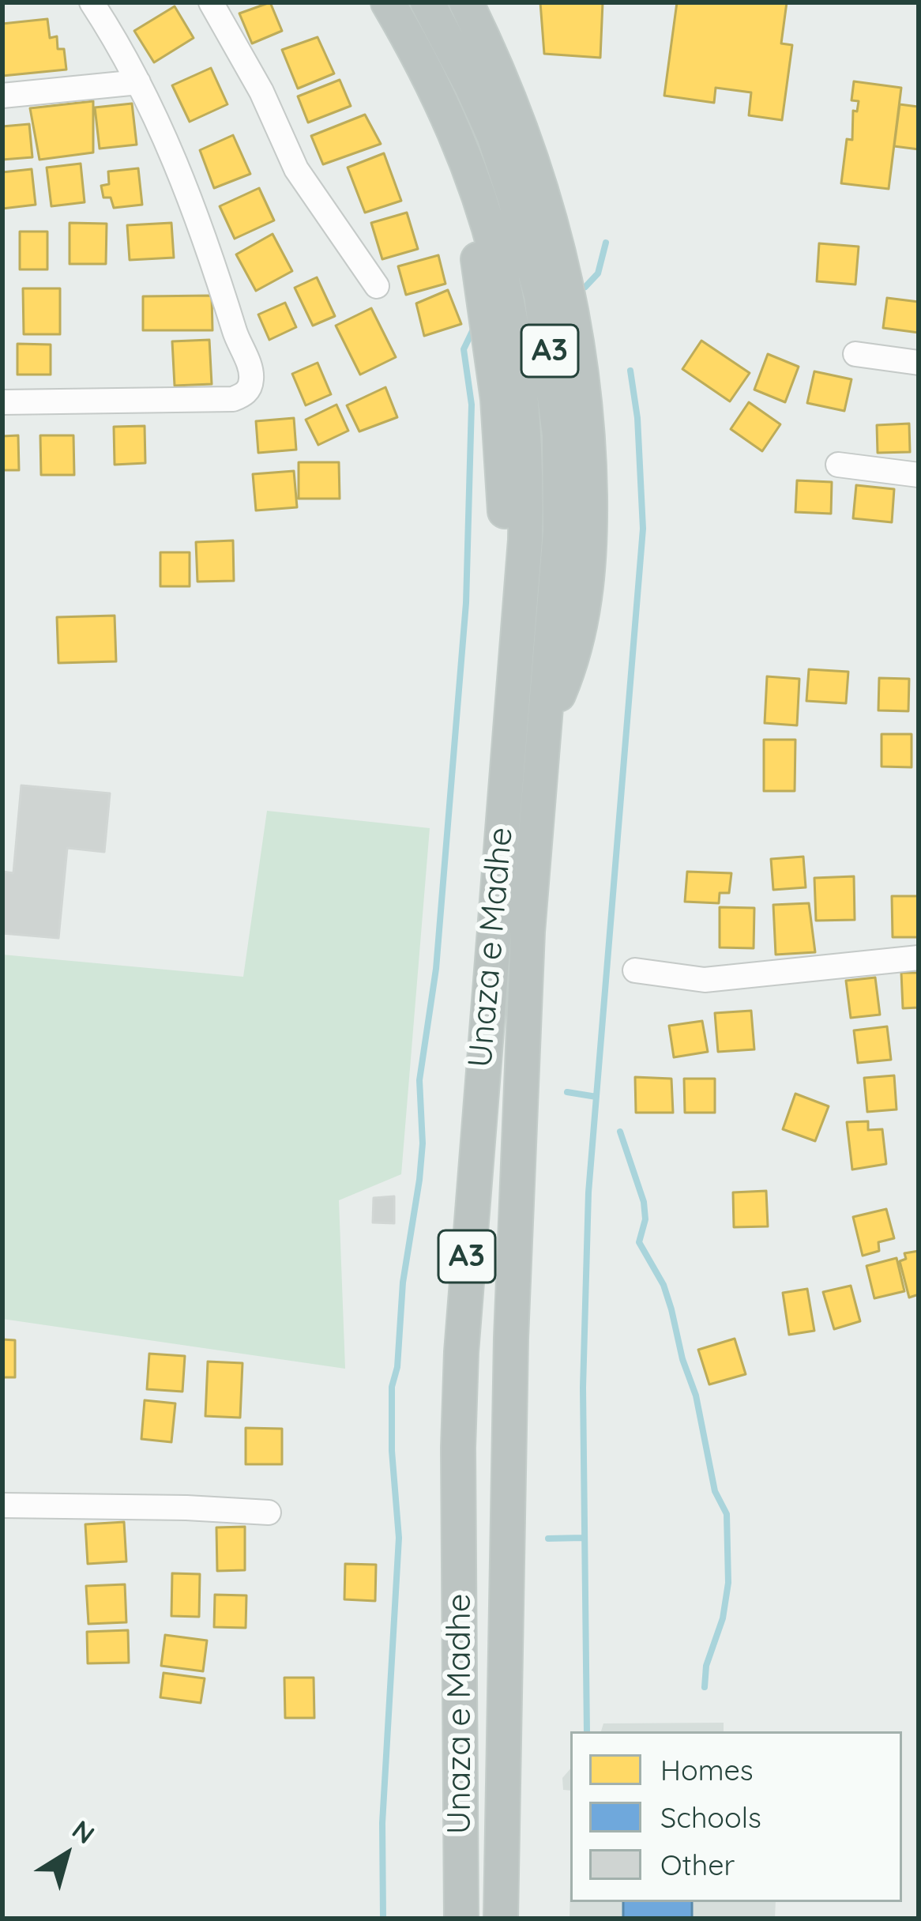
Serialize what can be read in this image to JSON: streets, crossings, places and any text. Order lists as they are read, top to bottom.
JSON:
{
  "streets": {
    "highway": ["A3", "Unaza e Madhe"]
  },
  "legend": ["Homes", "Schools", "Other"],
  "north": "top right"
}
